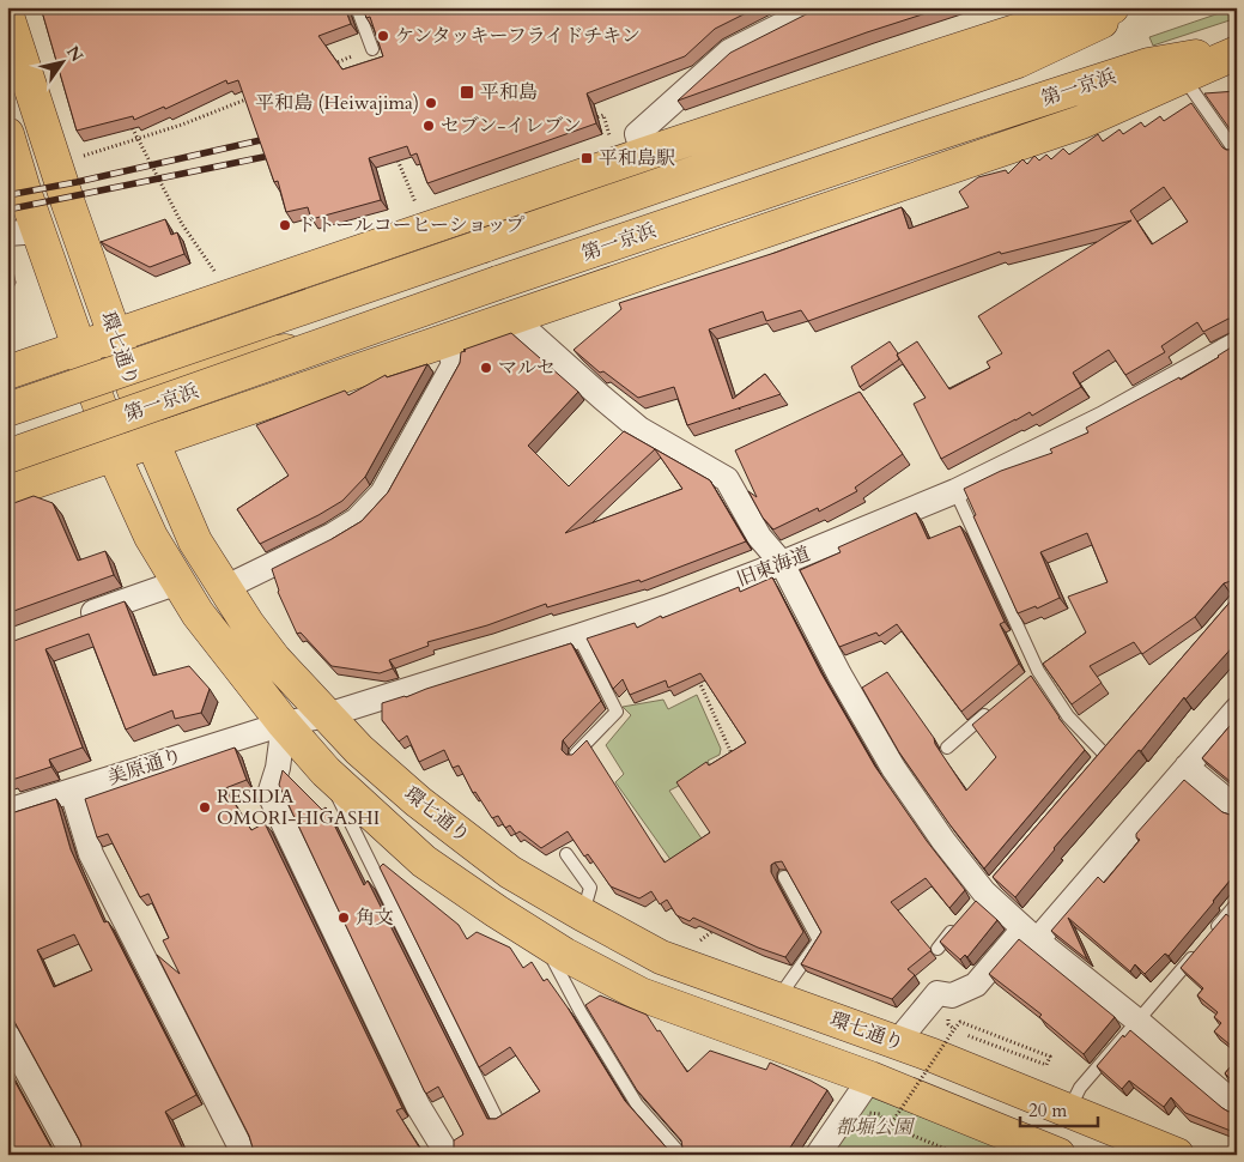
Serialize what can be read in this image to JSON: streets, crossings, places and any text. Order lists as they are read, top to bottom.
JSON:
{
  "streets": {
    "main road": ["第一京浜", "環七通り"],
    "street": ["旧東海道", "美原通り"]
  },
  "crossings": [
    ["環七通り", "旧東海道"],
    ["環七通り", "美原通り"],
    ["旧東海道", "美原通り"]
  ],
  "parks": ["都堀公園"],
  "places": {
    "other": [
      "ケンタッキーフライドチキン",
      "平和島 (Heiwajima)",
      "セブン-イレブン",
      "ドトールコーヒーショップ",
      "マルセ",
      "RESIDIA OMORI-HIGASHI",
      "角文"
    ],
    "transit": ["平和島", "平和島駅"]
  },
  "scale_bar": "20 m",
  "north": "top right"
}
